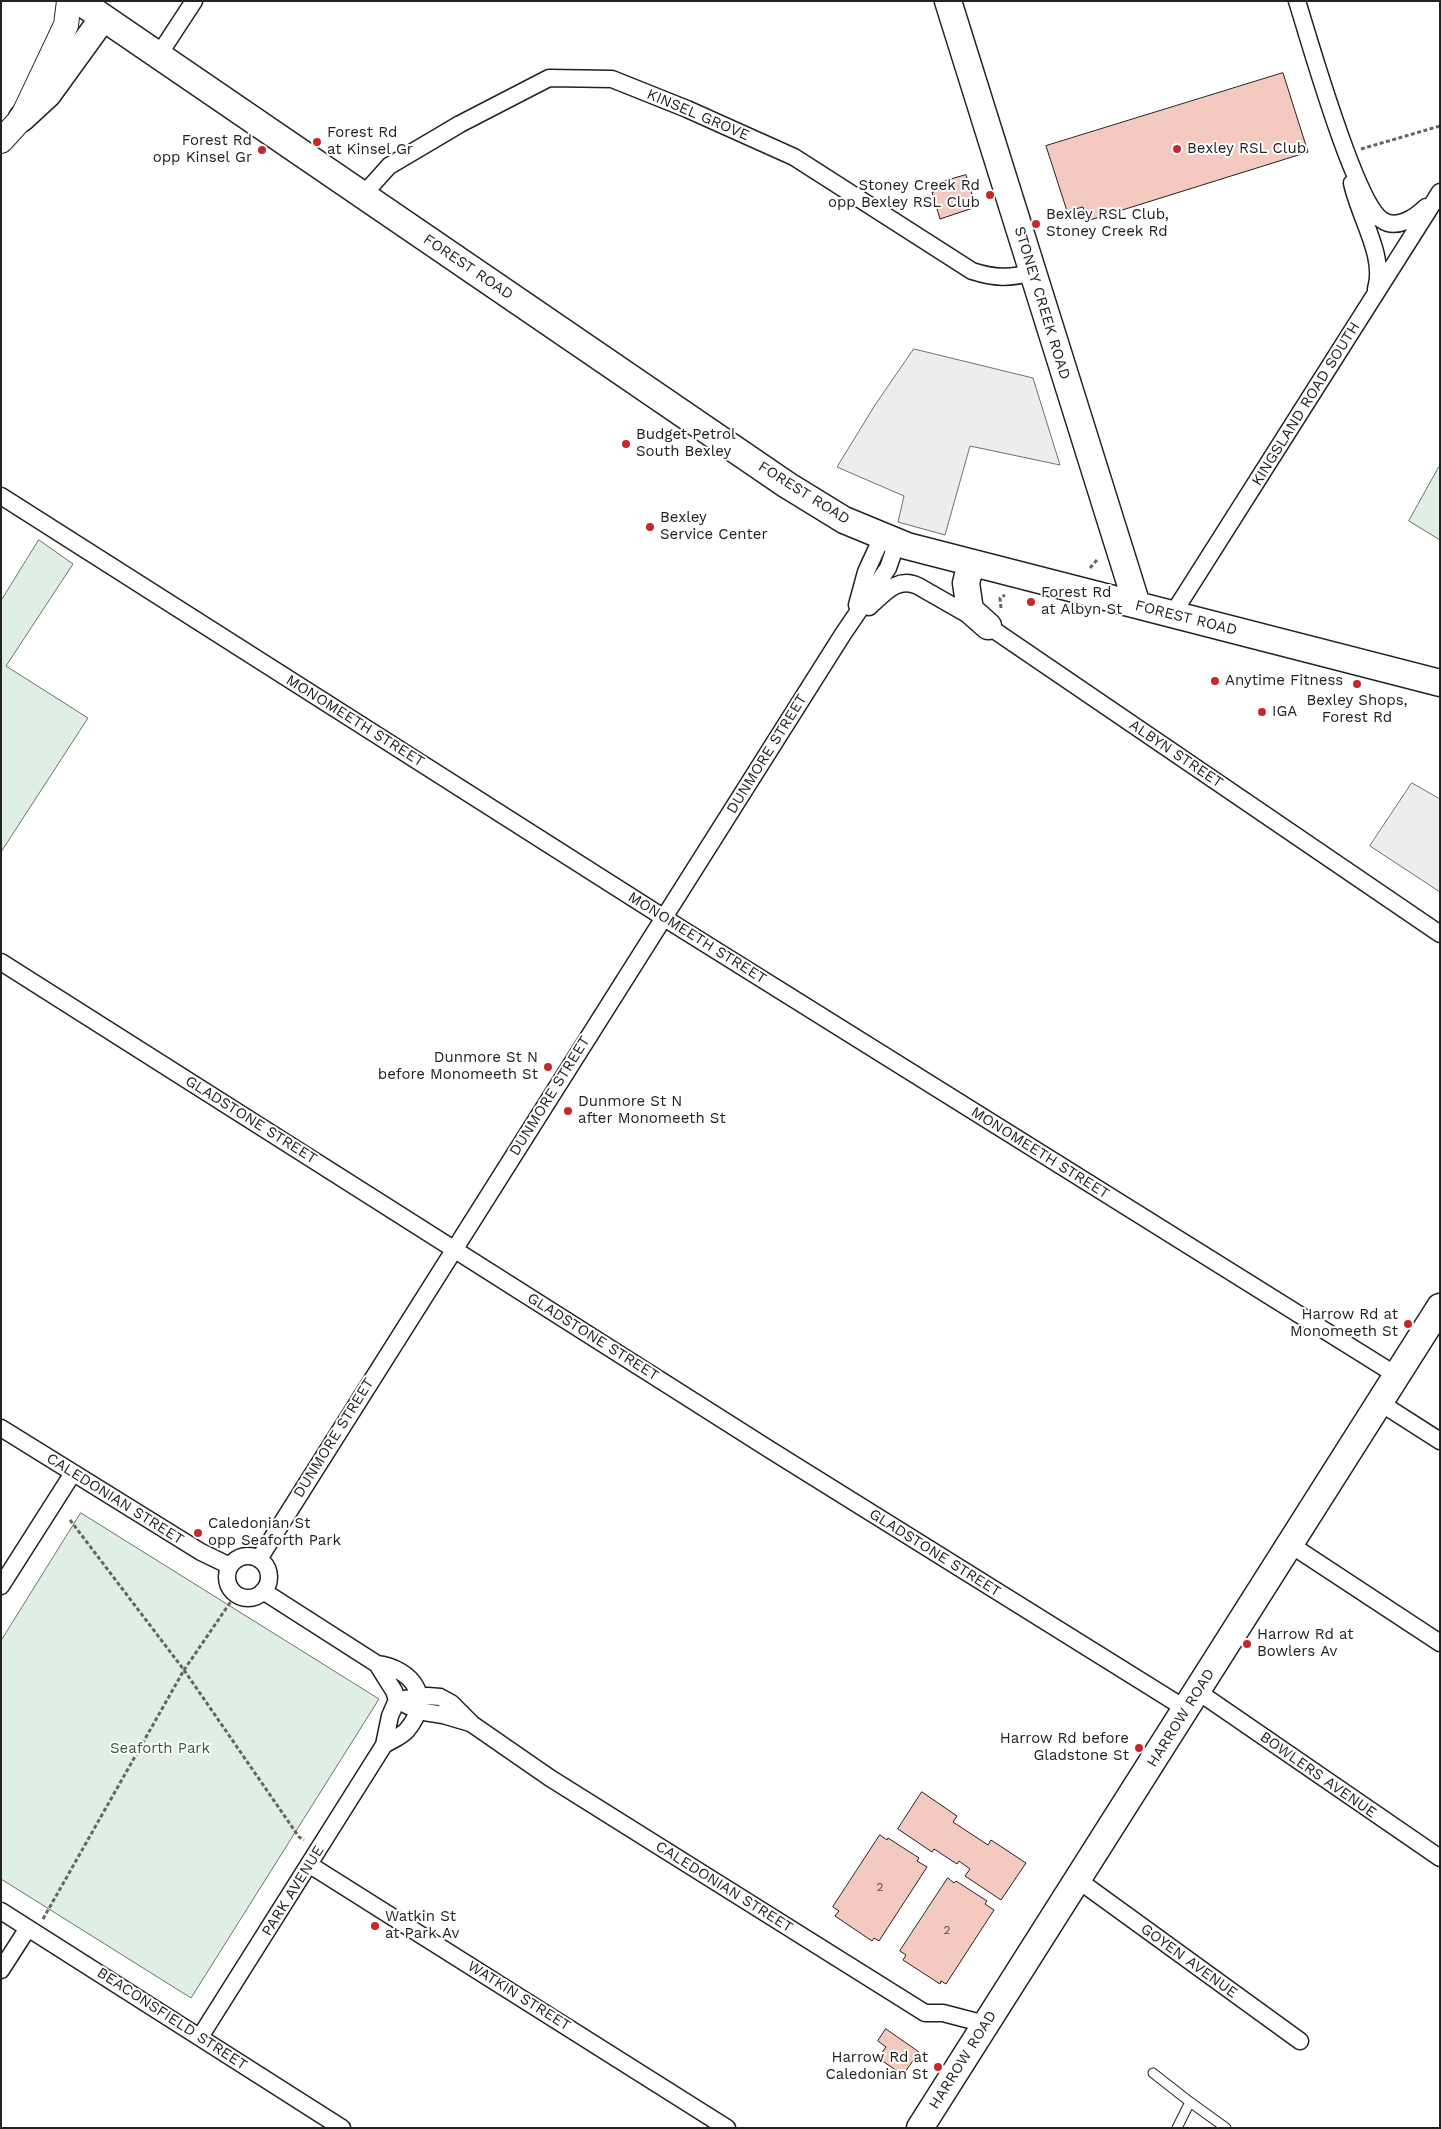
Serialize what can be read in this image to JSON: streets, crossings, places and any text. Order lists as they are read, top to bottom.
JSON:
{
  "streets": {
    "main road": ["FOREST ROAD", "STONEY CREEK ROAD", "HARROW ROAD"],
    "street": [
      "KINSEL GROVE",
      "KINGSLAND ROAD SOUTH",
      "MONOMEETH STREET",
      "DUNMORE STREET",
      "ALBYN STREET",
      "GLADSTONE STREET",
      "CALEDONIAN STREET",
      "BOWLERS AVENUE",
      "PARK AVENUE",
      "GOYEN AVENUE",
      "WATKIN STREET",
      "BEACONSFIELD STREET"
    ]
  },
  "crossings": [
    ["KINSEL GROVE", "FOREST ROAD"],
    ["KINSEL GROVE", "STONEY CREEK ROAD"],
    ["FOREST ROAD", "STONEY CREEK ROAD"],
    ["FOREST ROAD", "KINGSLAND ROAD SOUTH"],
    ["FOREST ROAD", "DUNMORE STREET"],
    ["MONOMEETH STREET", "DUNMORE STREET"],
    ["MONOMEETH STREET", "HARROW ROAD"],
    ["DUNMORE STREET", "ALBYN STREET"],
    ["DUNMORE STREET", "GLADSTONE STREET"],
    ["DUNMORE STREET", "CALEDONIAN STREET"],
    ["GLADSTONE STREET", "HARROW ROAD"],
    ["GLADSTONE STREET", "BOWLERS AVENUE"],
    ["CALEDONIAN STREET", "HARROW ROAD"],
    ["CALEDONIAN STREET", "PARK AVENUE"],
    ["HARROW ROAD", "BOWLERS AVENUE"],
    ["HARROW ROAD", "GOYEN AVENUE"],
    ["PARK AVENUE", "WATKIN STREET"],
    ["PARK AVENUE", "BEACONSFIELD STREET"]
  ],
  "parks": ["Seaforth Park"],
  "places": [
    "Forest Rd at Kinsel Gr",
    "Bexley RSL Club",
    "Forest Rd opp Kinsel Gr",
    "Stoney Creek Rd opp Bexley RSL Club",
    "Bexley RSL Club, Stoney Creek Rd",
    "Budget Petrol South Bexley",
    "Bexley Service Center",
    "Forest Rd at Albyn St",
    "Anytime Fitness",
    "Bexley Shops, Forest Rd",
    "IGA",
    "Dunmore St N before Monomeeth St",
    "Dunmore St N after Monomeeth St",
    "Harrow Rd at Monomeeth St",
    "Caledonian St opp Seaforth Park",
    "Harrow Rd at Bowlers Av",
    "Harrow Rd before Gladstone St",
    "Watkin St at Park Av",
    "Harrow Rd at Caledonian St"
  ],
  "house_numbers": ["2", "2"]
}
